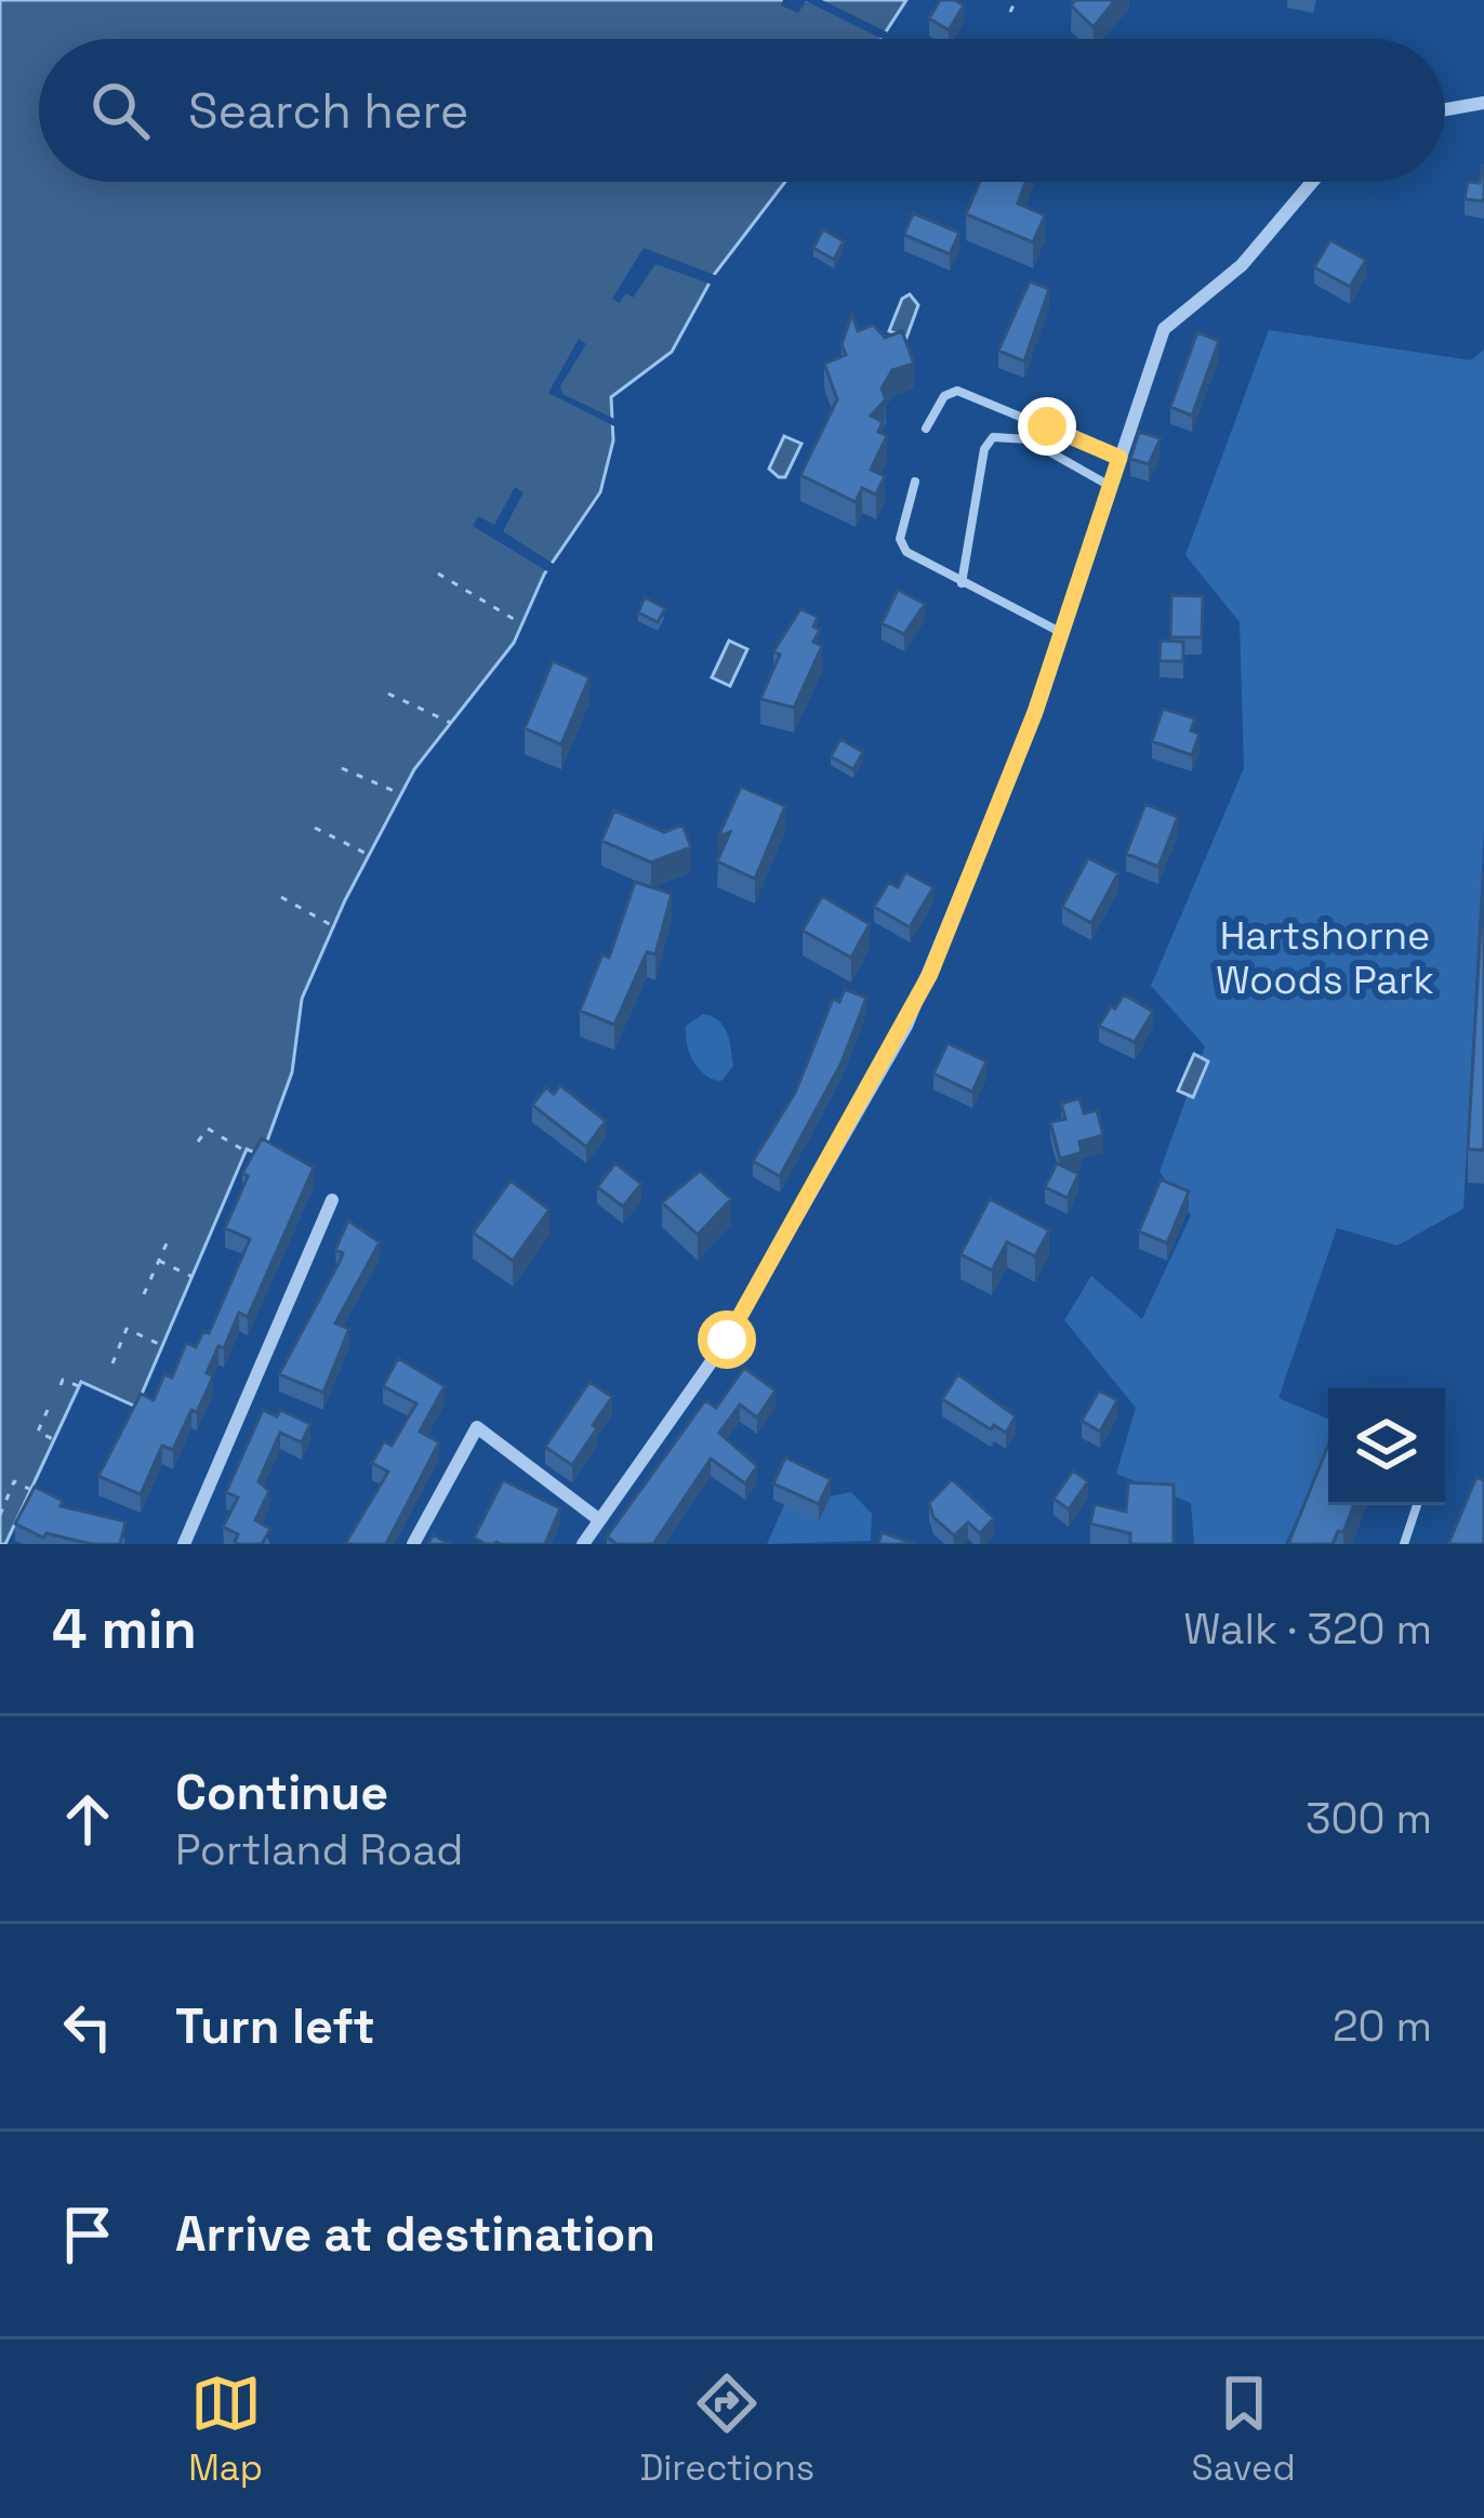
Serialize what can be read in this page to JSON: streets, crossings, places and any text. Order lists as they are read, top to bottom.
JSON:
{
  "parks": ["Hartshorne Woods Park"],
  "page": {
    "search": "Search here",
    "heading": ["4 min", "Walk · 320 m"],
    "list": [
      ["Continue", "Portland Road", "300 m"],
      ["Turn left", "20 m"],
      "Arrive at destination"
    ],
    "nav": ["Map", "Directions", "Saved"]
  }
}
